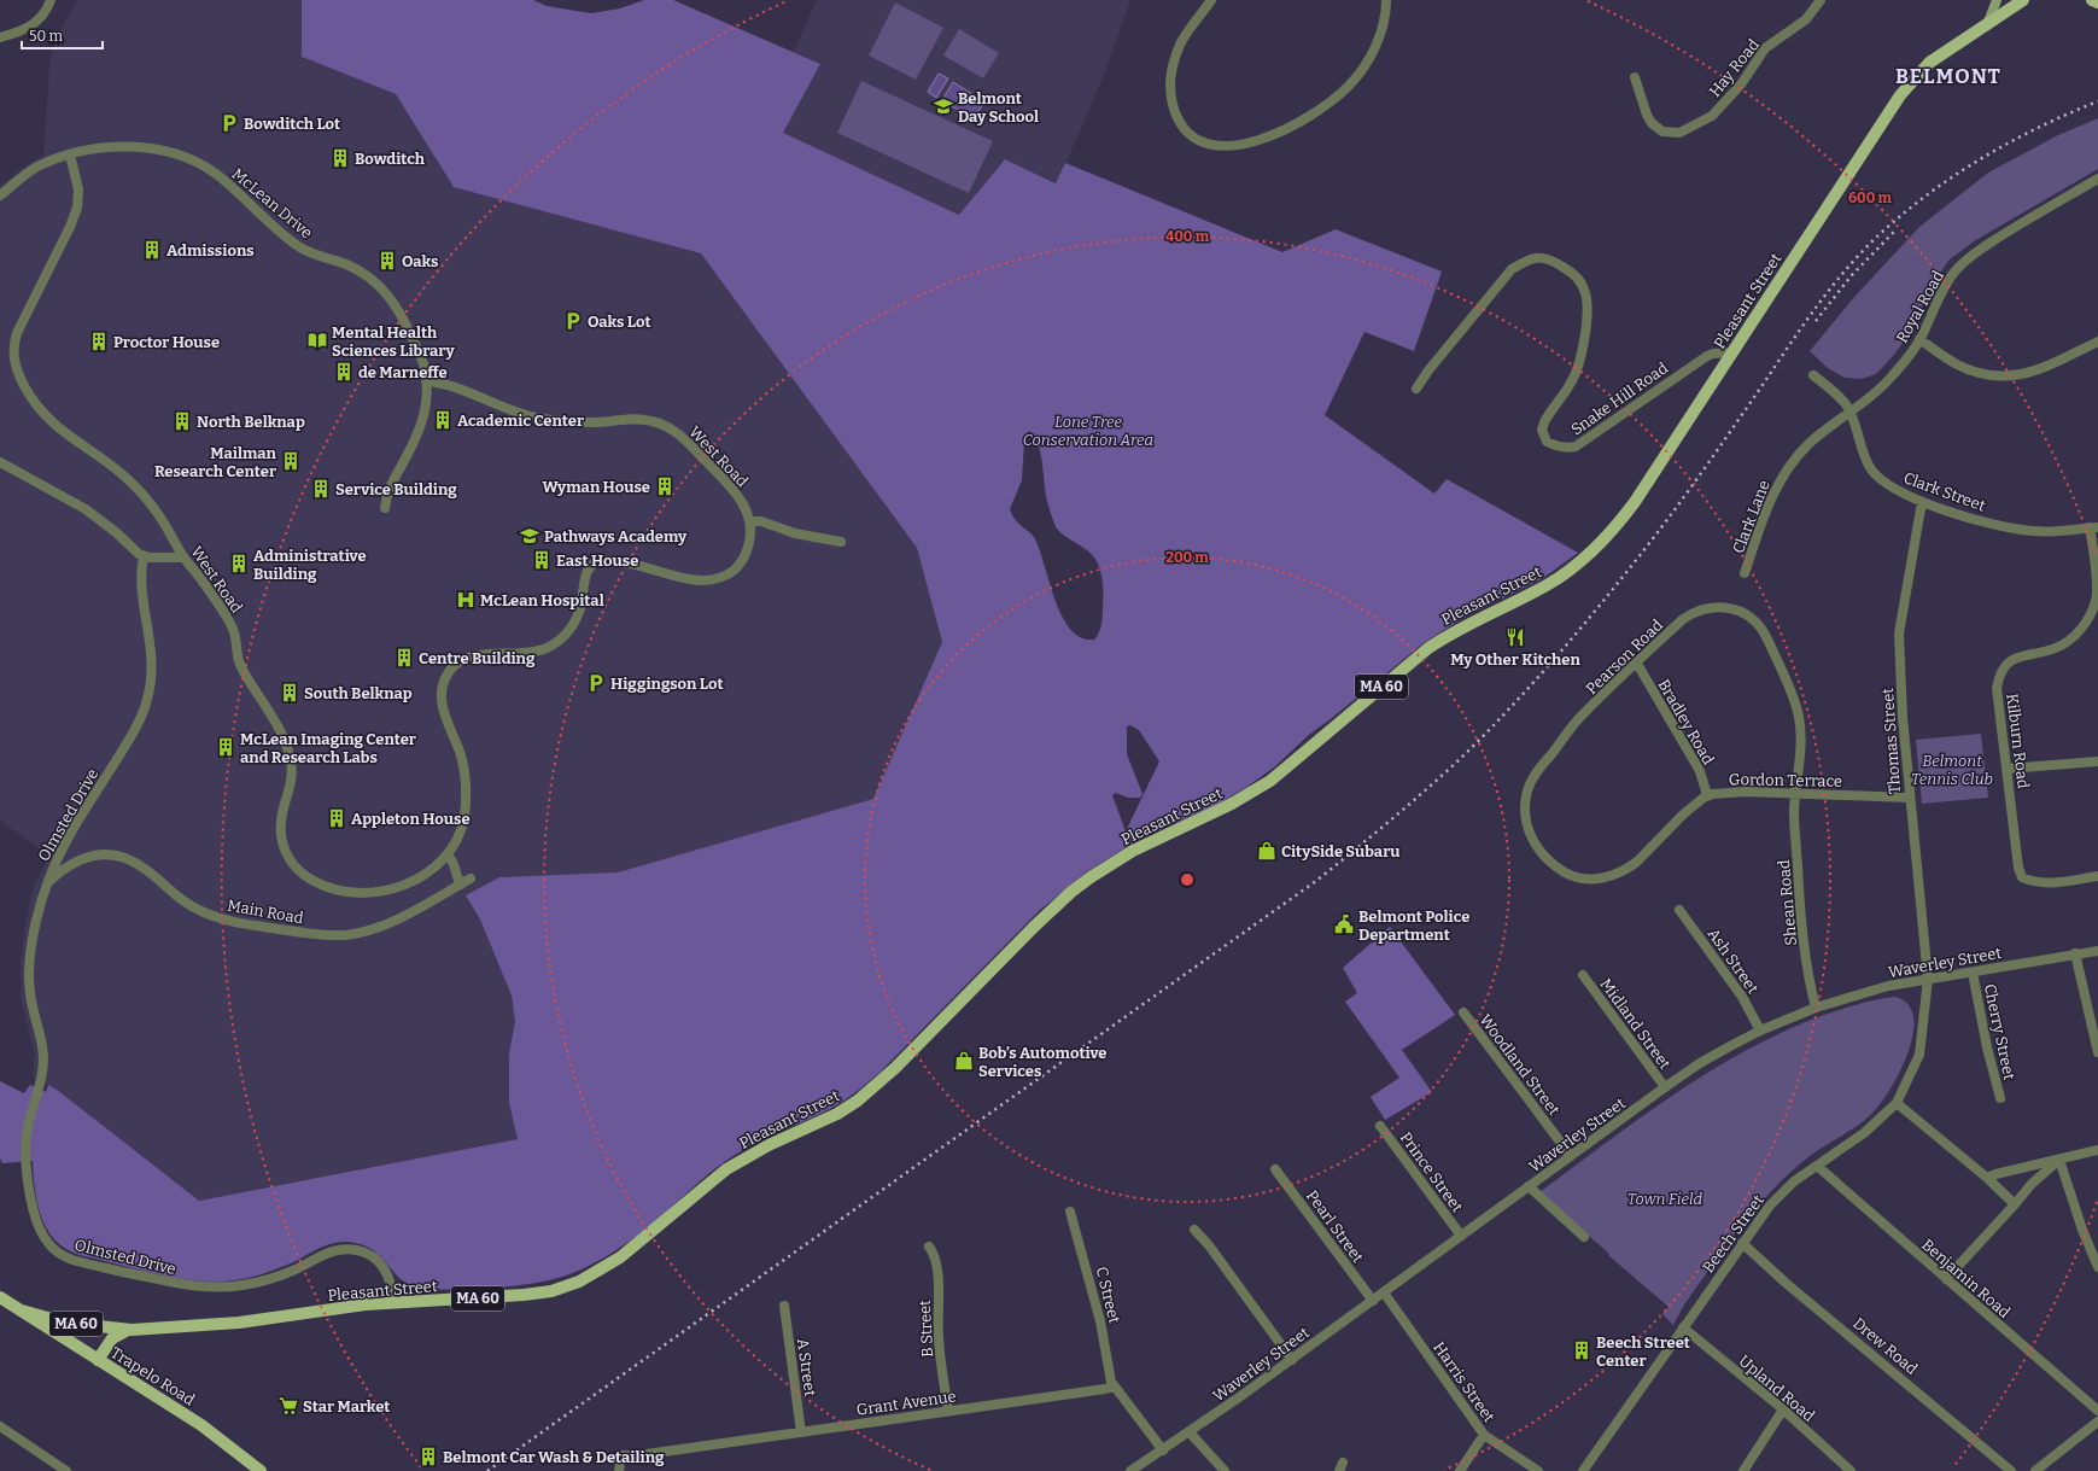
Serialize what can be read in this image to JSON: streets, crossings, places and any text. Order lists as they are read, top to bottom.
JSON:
{
  "streets": {
    "main road": ["Pleasant Street", "MA 60", "Trapelo Road"],
    "street": [
      "Hay Road",
      "McLean Drive",
      "Royal Road",
      "Snake Hill Road",
      "West Road",
      "Clark Street",
      "Clark Lane",
      "Pearson Road",
      "Bradley Road",
      "Thomas Street",
      "Kilburn Road",
      "Gordon Terrace",
      "Olmsted Drive",
      "Shean Road",
      "Main Road",
      "Ash Street",
      "Waverley Street",
      "Midland Street",
      "Cherry Street",
      "Woodland Street",
      "Prince Street",
      "Pearl Street",
      "Beech Street",
      "Benjamin Road",
      "C Street",
      "B Street",
      "Drew Road",
      "A Street",
      "Harris Street",
      "Upland Road",
      "Grant Avenue"
    ]
  },
  "crossings": [
    ["McLean Drive", "West Road"],
    ["Pleasant Street", "Snake Hill Road"],
    ["Pleasant Street", "Olmsted Drive"],
    ["Pleasant Street", "Trapelo Road"],
    ["Royal Road", "Clark Street"],
    ["Royal Road", "Clark Lane"],
    ["Clark Street", "Clark Lane"],
    ["Clark Street", "Thomas Street"],
    ["Clark Street", "Kilburn Road"],
    ["Pearson Road", "Bradley Road"],
    ["Pearson Road", "Gordon Terrace"],
    ["Pearson Road", "Shean Road"],
    ["Bradley Road", "Gordon Terrace"],
    ["Thomas Street", "Gordon Terrace"],
    ["Thomas Street", "Waverley Street"],
    ["Thomas Street", "Beech Street"],
    ["Gordon Terrace", "Shean Road"],
    ["Olmsted Drive", "Main Road"],
    ["Shean Road", "Waverley Street"],
    ["Ash Street", "Waverley Street"],
    ["Waverley Street", "Midland Street"],
    ["Waverley Street", "Cherry Street"],
    ["Waverley Street", "Woodland Street"],
    ["Waverley Street", "Prince Street"],
    ["Waverley Street", "Pearl Street"],
    ["Waverley Street", "Beech Street"],
    ["Waverley Street", "Harris Street"],
    ["Beech Street", "Benjamin Road"],
    ["Beech Street", "Drew Road"],
    ["Beech Street", "Upland Road"],
    ["C Street", "Grant Avenue"],
    ["B Street", "Grant Avenue"],
    ["A Street", "Grant Avenue"]
  ],
  "districts": ["BELMONT"],
  "parks": ["Lone Tree Conservation Area", "Belmont Tennis Club", "Town Field"],
  "places": {
    "school or university": ["Belmont Day School", "Pathways Academy"],
    "parking": ["Bowditch Lot", "Oaks Lot", "Higgingson Lot"],
    "building": [
      "Bowditch",
      "Admissions",
      "Oaks",
      "Proctor House",
      "de Marneffe",
      "Academic Center",
      "North Belknap",
      "Mailman Research Center",
      "Wyman House",
      "Service Building",
      "East House",
      "Administrative Building",
      "Centre Building",
      "South Belknap",
      "McLean Imaging Center and Research Labs",
      "Appleton House",
      "Beech Street Center",
      "Belmont Car Wash & Detailing"
    ],
    "library": ["Mental Health Sciences Library"],
    "hospital": ["McLean Hospital"],
    "restaurant": ["My Other Kitchen"],
    "shop": ["CitySide Subaru", "Bob’s Automotive Services"],
    "public building": ["Belmont Police Department"],
    "supermarket": ["Star Market"]
  },
  "scale_bar": "50 m",
  "rings": ["600 m", "400 m", "200 m"]
}
